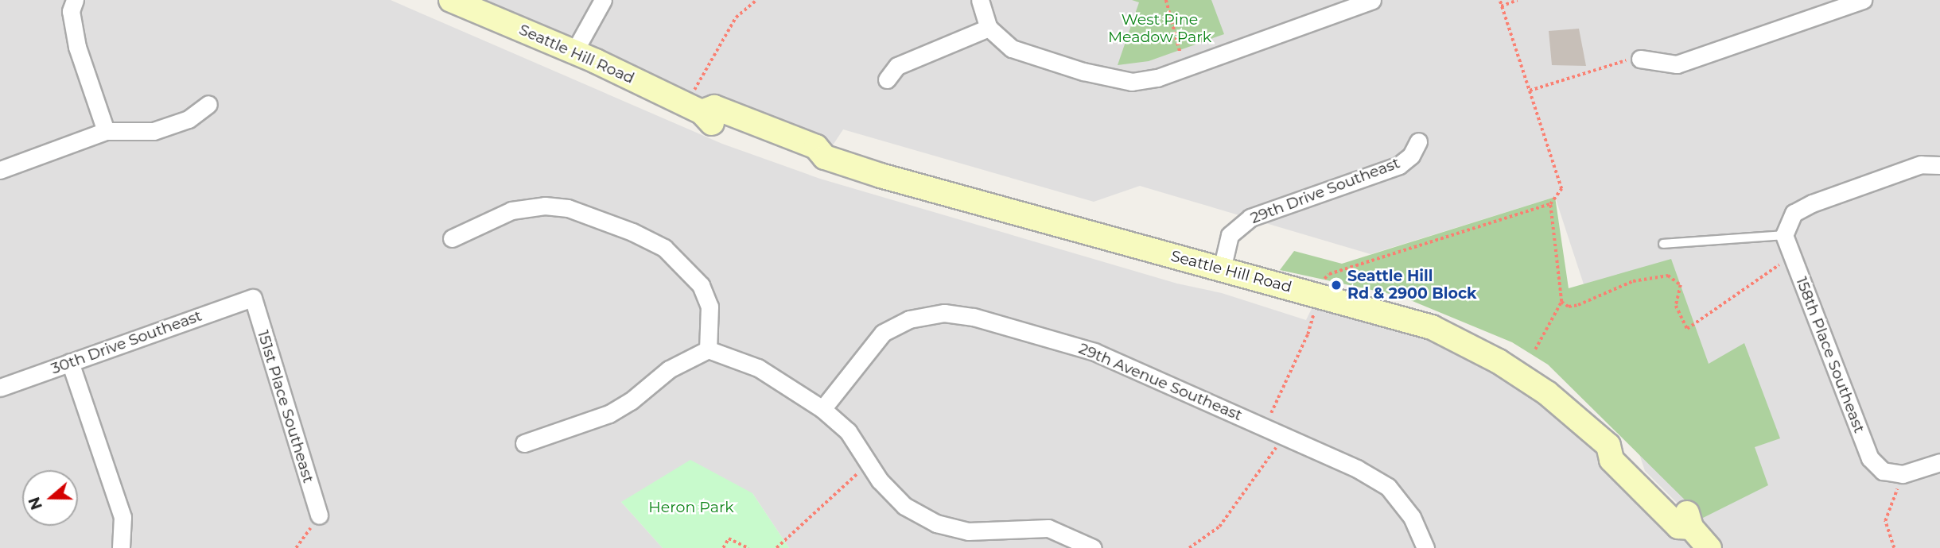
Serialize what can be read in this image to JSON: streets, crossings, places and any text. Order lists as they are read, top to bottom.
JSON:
{
  "streets": {
    "main road": ["Seattle Hill Road"],
    "street": [
      "29th Drive Southeast",
      "30th Drive Southeast",
      "158th Place Southeast",
      "29th Avenue Southeast",
      "151st Place Southeast"
    ]
  },
  "crossings": [
    ["Seattle Hill Road", "29th Drive Southeast"],
    ["30th Drive Southeast", "151st Place Southeast"]
  ],
  "parks": ["West Pine Meadow Park", "Heron Park"],
  "places": ["Seattle Hill Rd & 2900 Block"],
  "north": "left"
}
